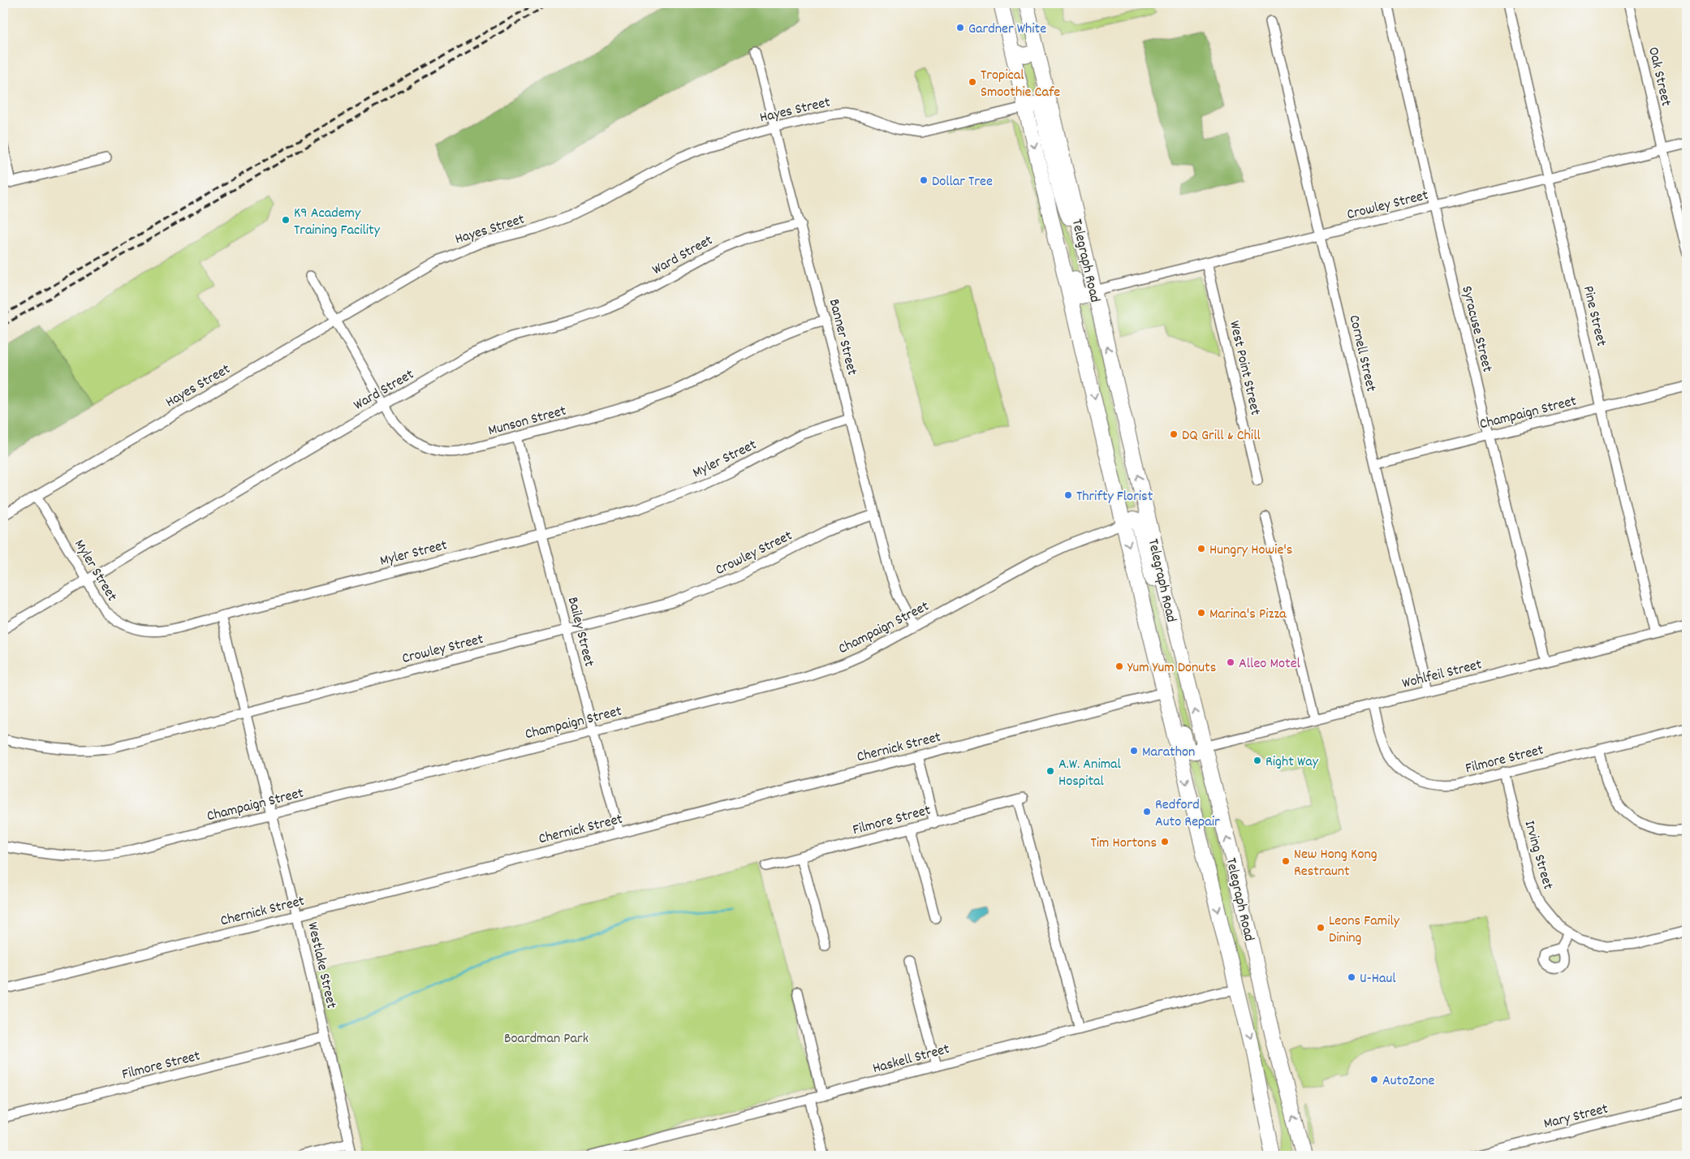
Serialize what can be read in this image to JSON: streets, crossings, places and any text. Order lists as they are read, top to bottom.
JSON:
{
  "streets": {
    "main road": ["Telegraph Road"],
    "street": [
      "Oak Street",
      "Hayes Street",
      "Crowley Street",
      "Ward Street",
      "Pine Street",
      "Syracuse Street",
      "Banner Street",
      "Cornell Street",
      "West Point Street",
      "Champaign Street",
      "Munson Street",
      "Myler Street",
      "Bailey Street",
      "Wohlfeil Street",
      "Chernick Street",
      "Filmore Street",
      "Irving Street",
      "Westlake Street",
      "Haskell Street",
      "Mary Street"
    ]
  },
  "crossings": [
    ["Oak Street", "Crowley Street"],
    ["Hayes Street", "Telegraph Road"],
    ["Hayes Street", "Banner Street"],
    ["Hayes Street", "Munson Street"],
    ["Hayes Street", "Myler Street"],
    ["Crowley Street", "Telegraph Road"],
    ["Crowley Street", "Pine Street"],
    ["Crowley Street", "Syracuse Street"],
    ["Crowley Street", "Banner Street"],
    ["Crowley Street", "Cornell Street"],
    ["Crowley Street", "West Point Street"],
    ["Crowley Street", "Bailey Street"],
    ["Crowley Street", "Westlake Street"],
    ["Ward Street", "Banner Street"],
    ["Ward Street", "Munson Street"],
    ["Ward Street", "Myler Street"],
    ["Telegraph Road", "Champaign Street"],
    ["Telegraph Road", "Wohlfeil Street"],
    ["Telegraph Road", "Chernick Street"],
    ["Telegraph Road", "Haskell Street"],
    ["Pine Street", "Champaign Street"],
    ["Pine Street", "Wohlfeil Street"],
    ["Syracuse Street", "Champaign Street"],
    ["Syracuse Street", "Wohlfeil Street"],
    ["Banner Street", "Champaign Street"],
    ["Banner Street", "Munson Street"],
    ["Banner Street", "Myler Street"],
    ["Cornell Street", "Champaign Street"],
    ["Cornell Street", "Wohlfeil Street"],
    ["Champaign Street", "Bailey Street"],
    ["Champaign Street", "Westlake Street"],
    ["Munson Street", "Bailey Street"],
    ["Myler Street", "Bailey Street"],
    ["Myler Street", "Westlake Street"],
    ["Bailey Street", "Chernick Street"],
    ["Wohlfeil Street", "Filmore Street"],
    ["Chernick Street", "Westlake Street"],
    ["Filmore Street", "Irving Street"],
    ["Filmore Street", "Westlake Street"],
    ["Filmore Street", "Haskell Street"]
  ],
  "parks": ["Boardman Park"],
  "places": [
    "Gardner White",
    "Tropical Smoothie Cafe",
    "Dollar Tree",
    "K9 Academy Training Facility",
    "DQ Grill & Chill",
    "Thrifty Florist",
    "Hungry Howie's",
    "Marina's Pizza",
    "Alleo Motel",
    "Yum Yum Donuts",
    "Marathon",
    "Right Way",
    "A.W. Animal Hospital",
    "Redford Auto Repair",
    "Tim Hortons",
    "New Hong Kong Restraunt",
    "Leons Family Dining",
    "U-Haul",
    "AutoZone"
  ]
}
